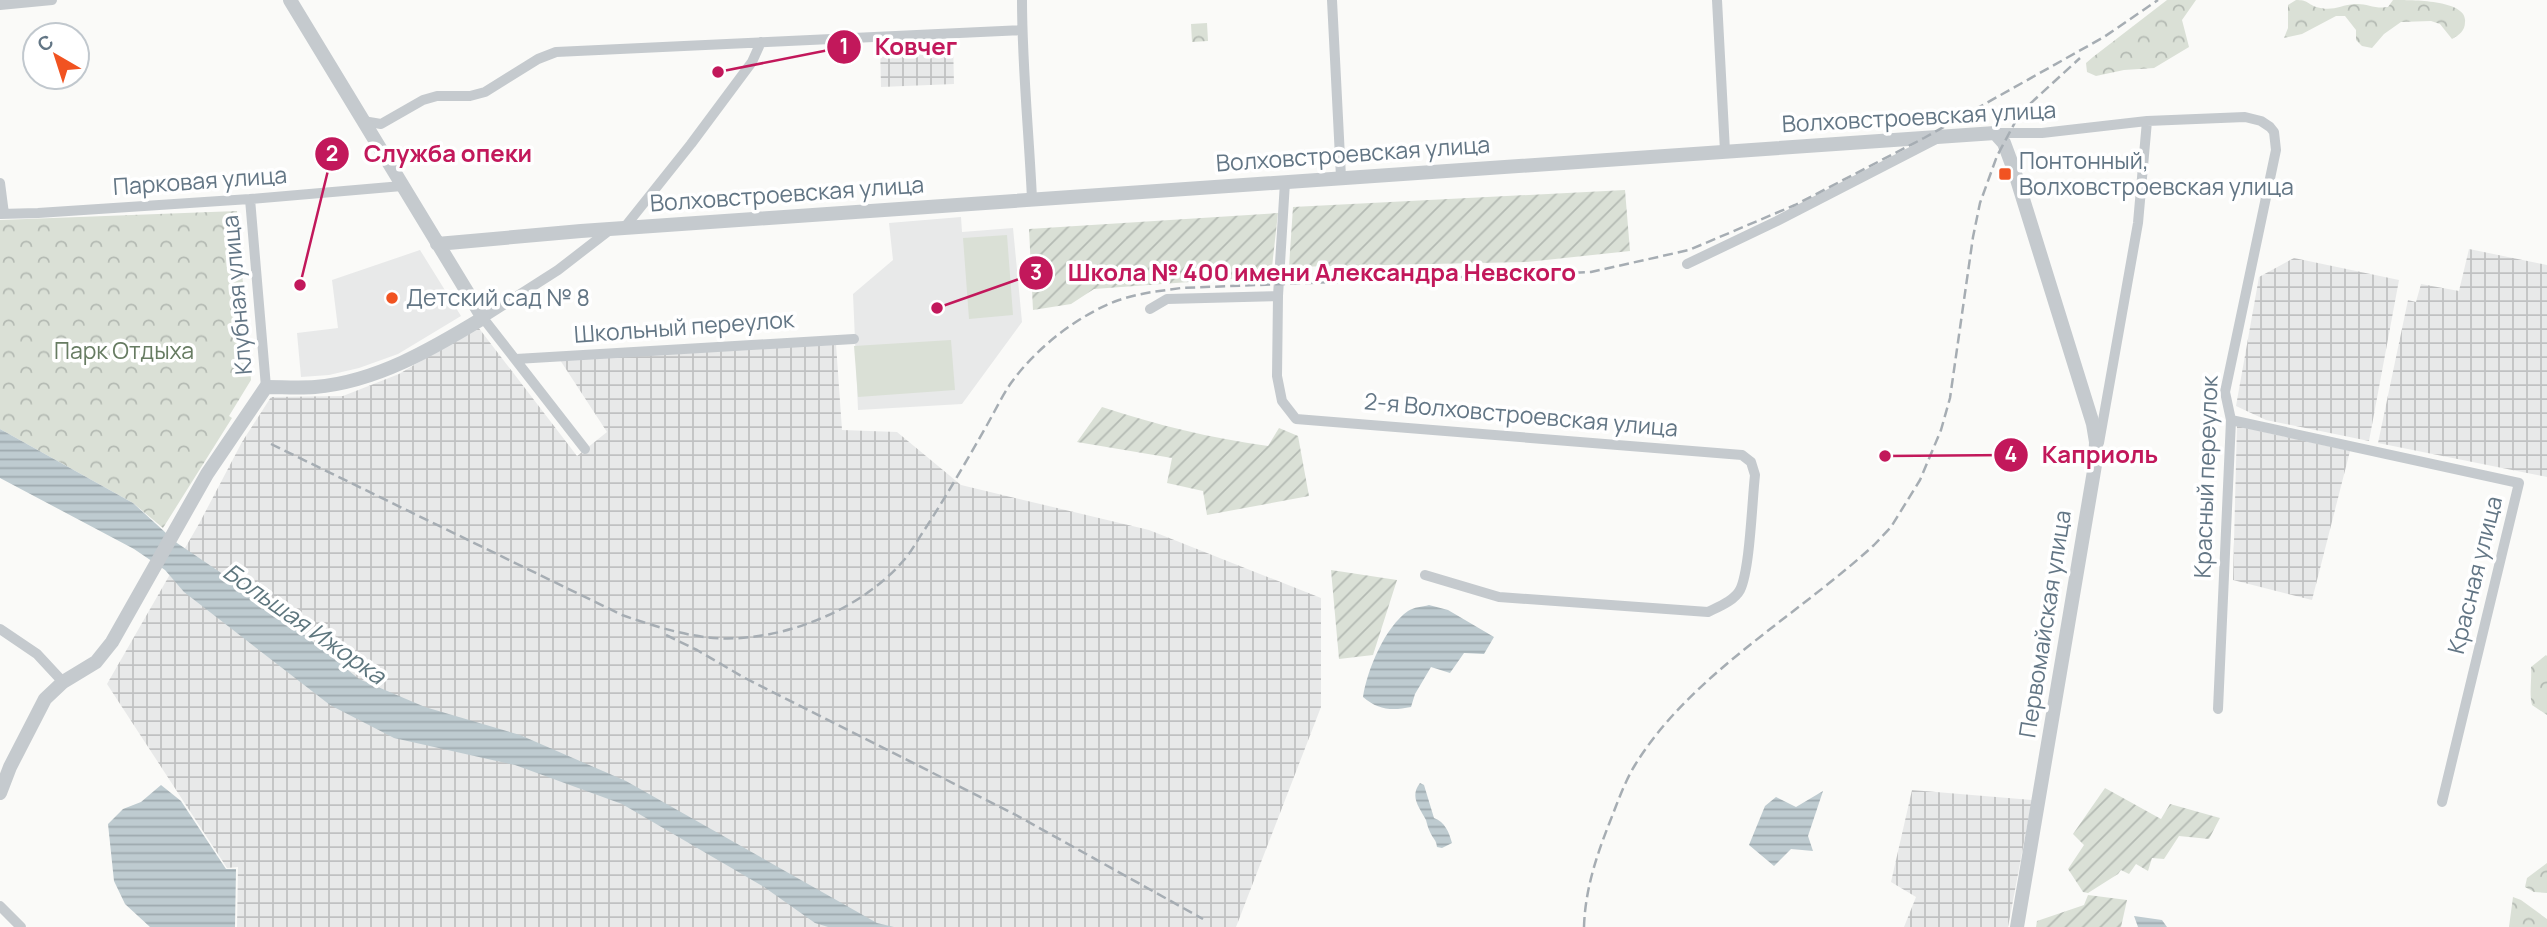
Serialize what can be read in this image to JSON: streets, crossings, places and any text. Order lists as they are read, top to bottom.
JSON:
{
  "streets": {
    "street": [
      "Волховстроевская улица",
      "Парковая улица",
      "Клубная улица",
      "Школьный переулок",
      "2-я Волховстроевская улица",
      "Красный переулок",
      "Красная улица",
      "Первомайская улица"
    ]
  },
  "crossings": [
    ["Волховстроевская улица", "Красный переулок"],
    ["Волховстроевская улица", "Первомайская улица"],
    ["Парковая улица", "Клубная улица"],
    ["Красный переулок", "Красная улица"]
  ],
  "water": ["Большая Ижорка"],
  "parks": ["Парк Отдыха"],
  "places": {
    "other": [
      "Ковчег",
      "Служба опеки",
      "Детский сад № 8",
      "Школа № 400 имени Александра Невского",
      "Каприоль"
    ],
    "transit": ["Понтонный, Волховстроевская улица"]
  },
  "north": "top left"
}
